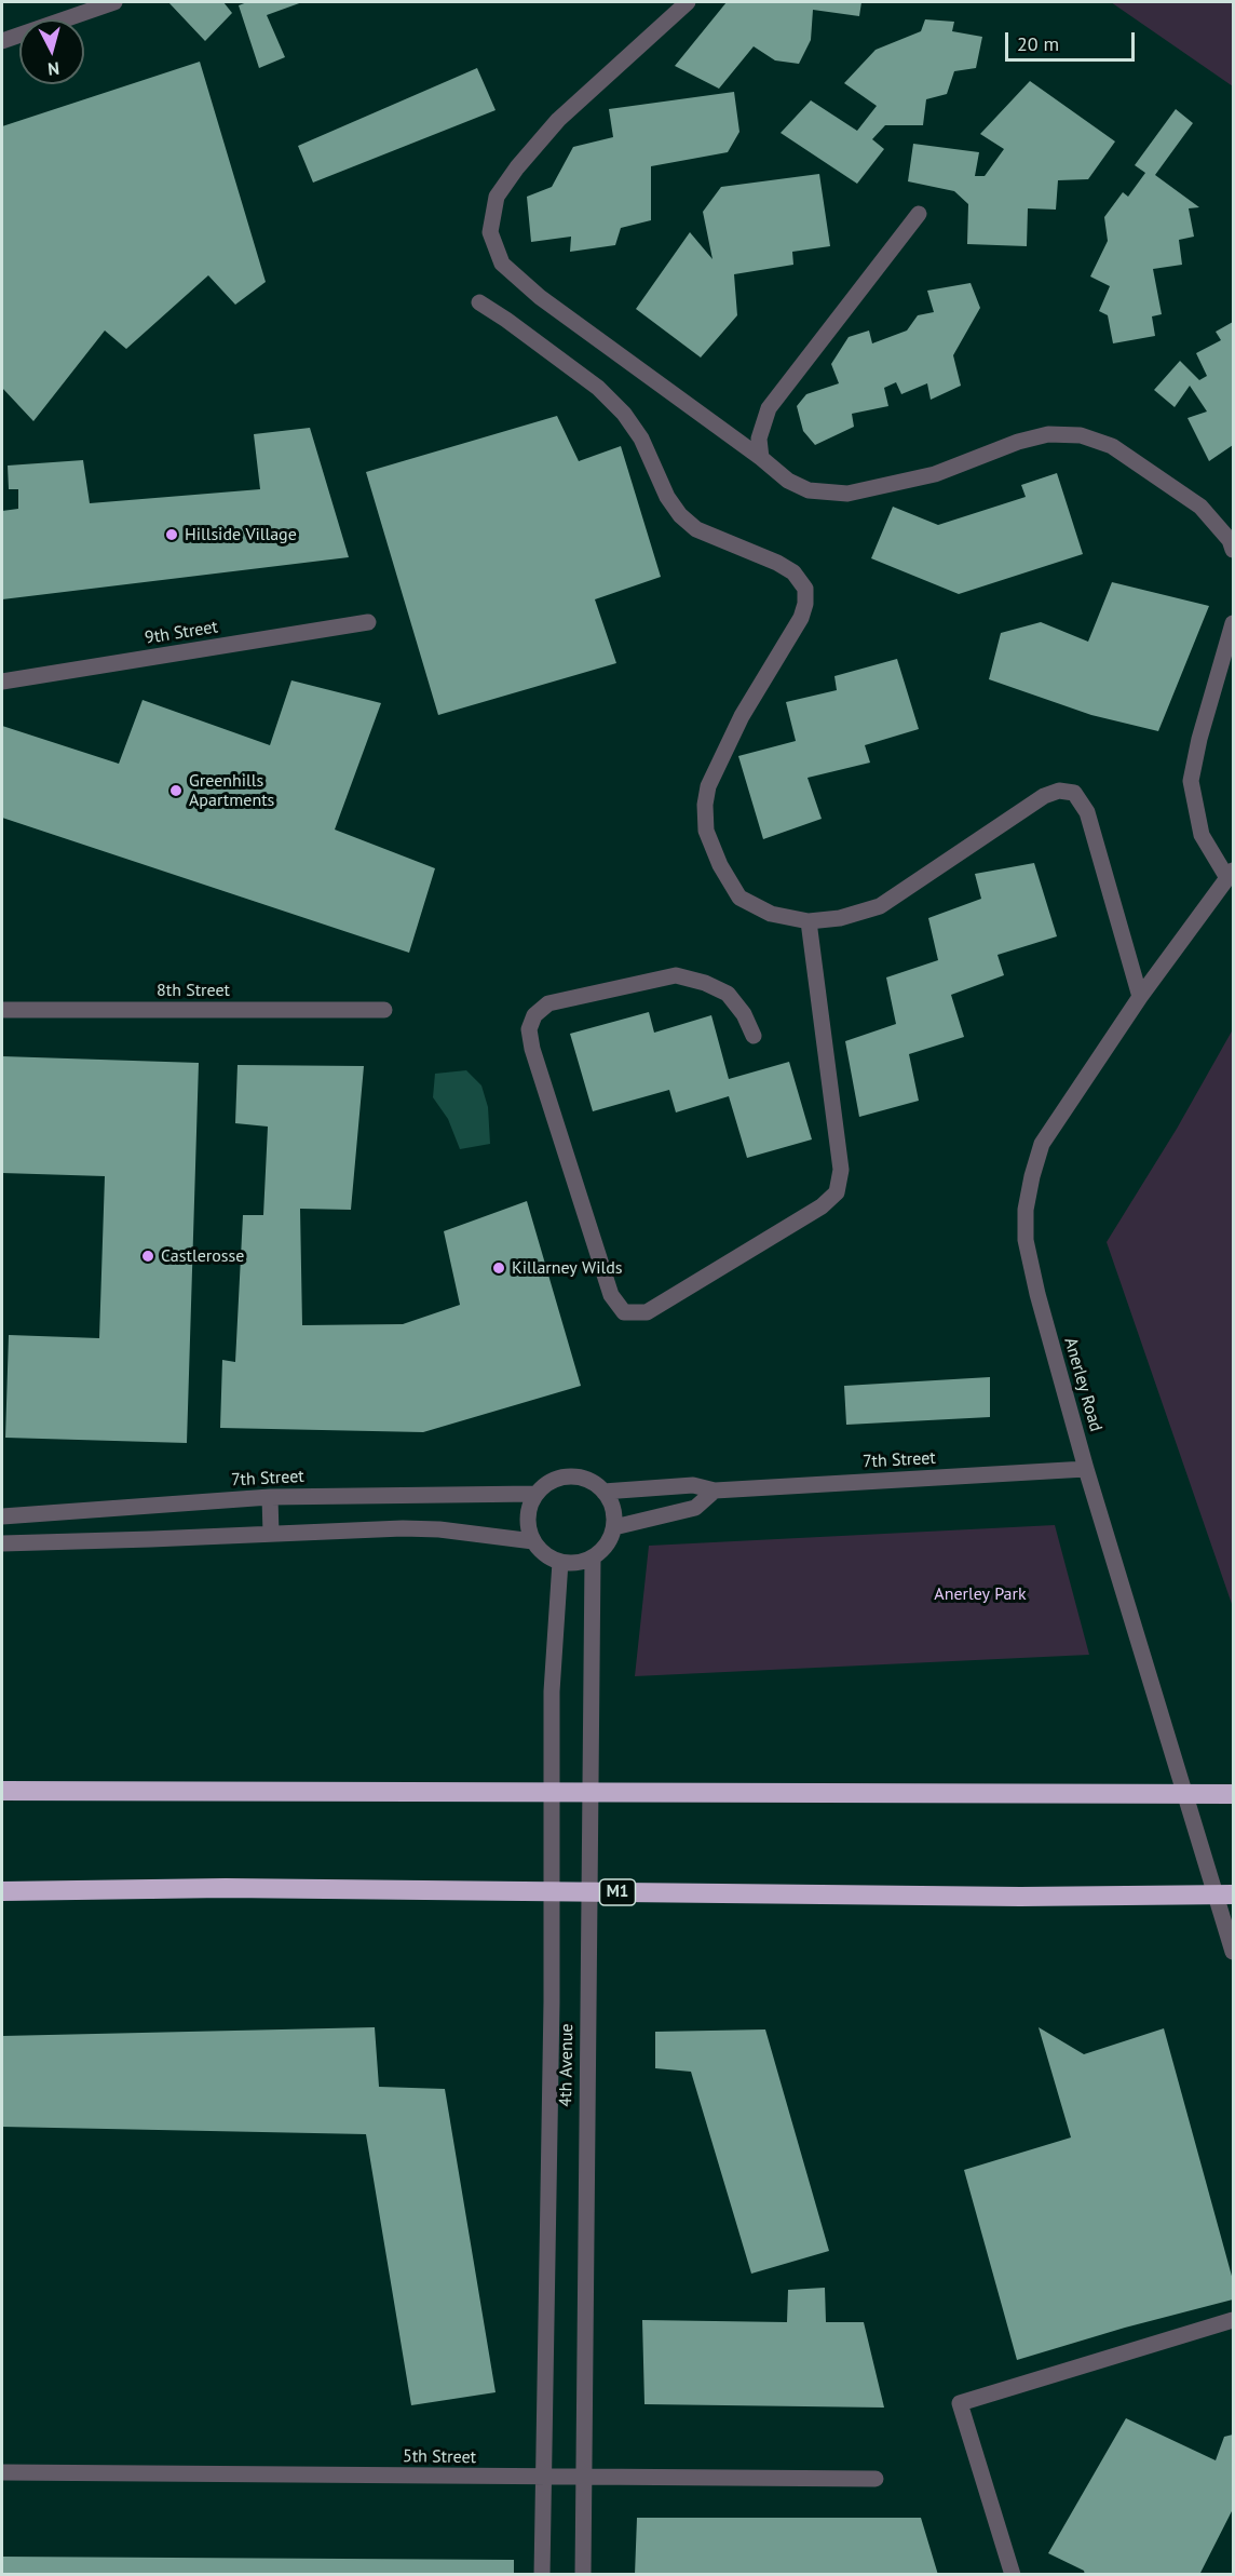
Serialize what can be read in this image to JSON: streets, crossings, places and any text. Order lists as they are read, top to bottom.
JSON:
{
  "streets": {
    "highway": ["M1"],
    "street": [
      "9th Street",
      "8th Street",
      "Anerley Road",
      "7th Street",
      "4th Avenue",
      "5th Street"
    ]
  },
  "crossings": [
    ["Anerley Road", "7th Street"],
    ["7th Street", "4th Avenue"],
    ["4th Avenue", "5th Street"]
  ],
  "parks": ["Anerley Park"],
  "places": [
    "Hillside Village",
    "Greenhills Apartments",
    "Castlerosse",
    "Killarney Wilds"
  ],
  "scale_bar": "20 m",
  "north": "bottom"
}
